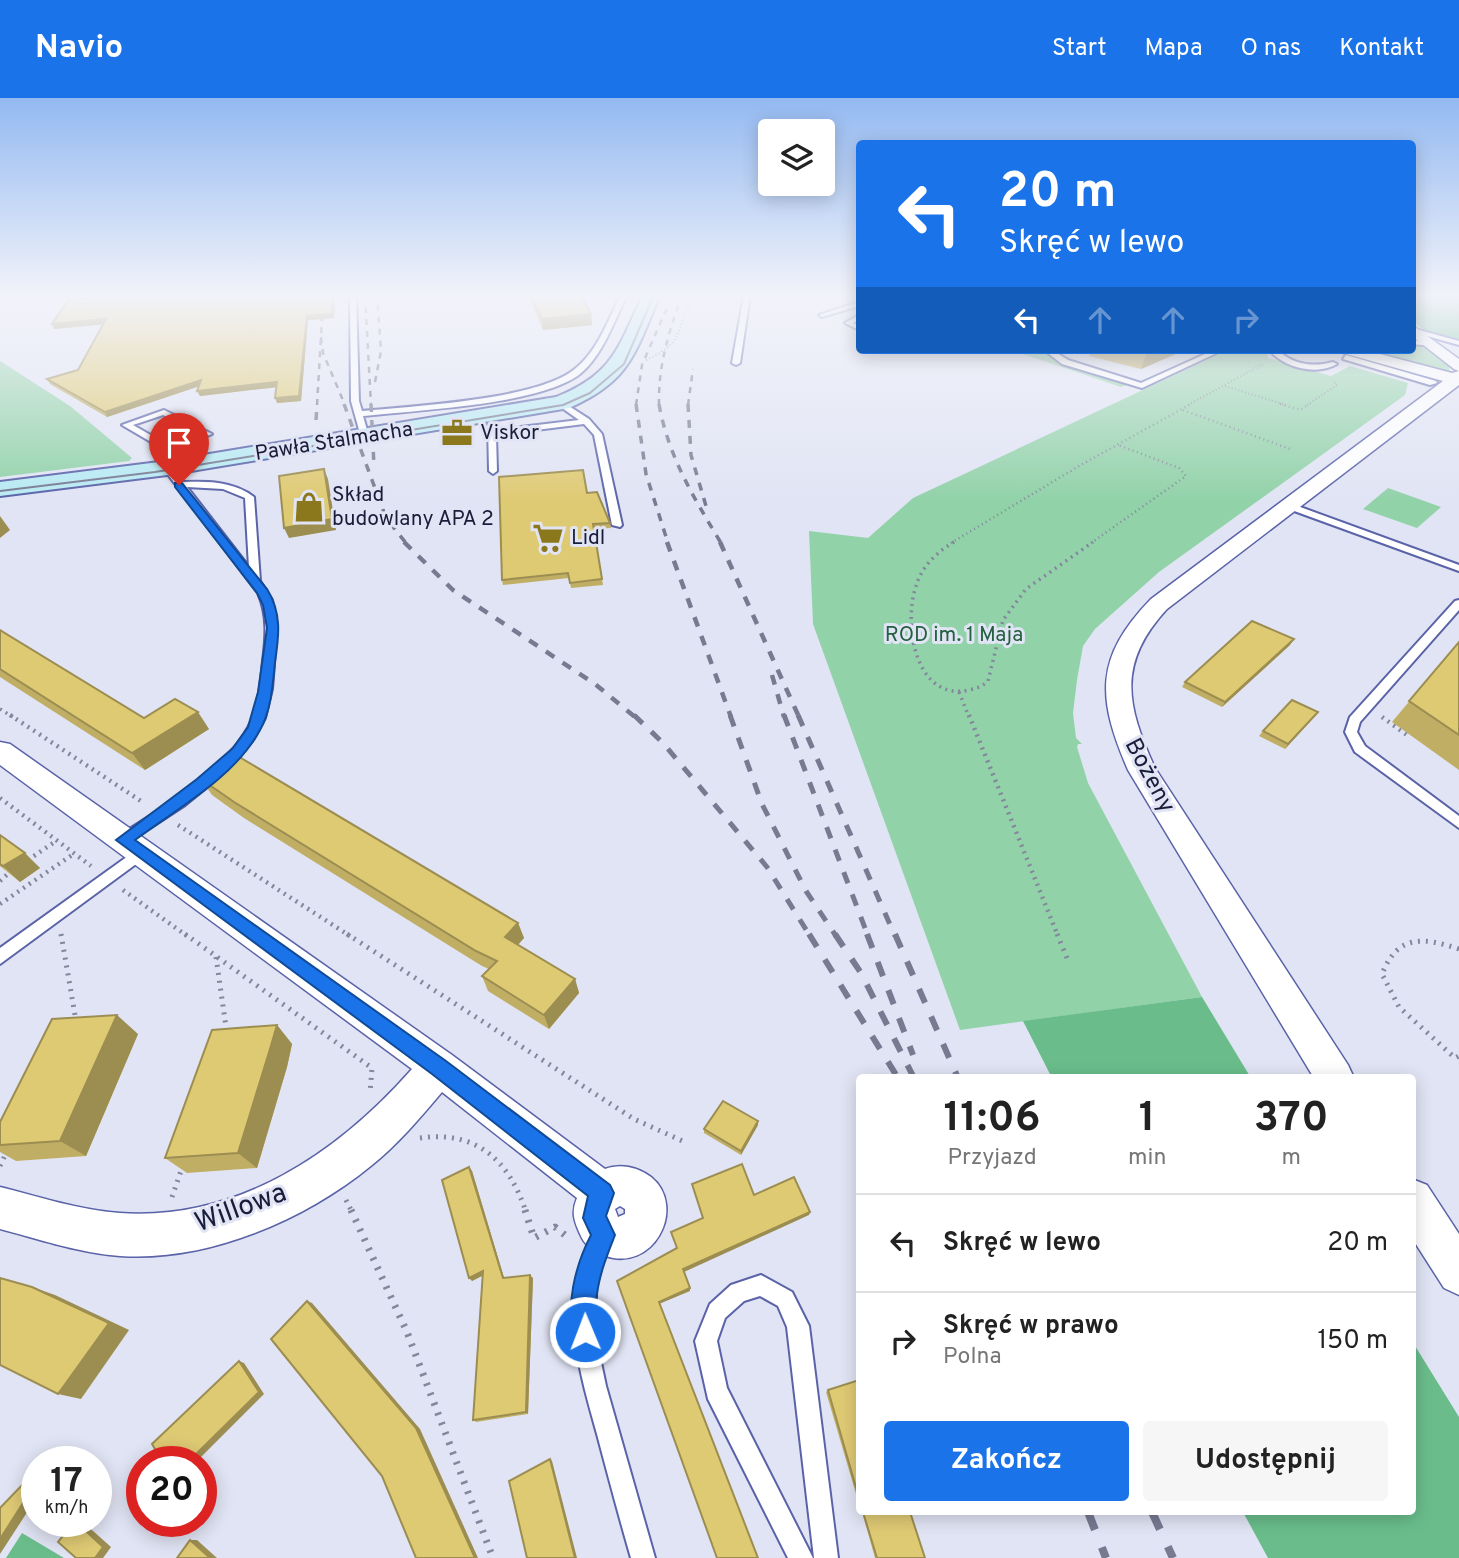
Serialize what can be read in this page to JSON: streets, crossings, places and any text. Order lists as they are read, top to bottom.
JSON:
{
  "streets": {
    "street": ["Pawła Stalmacha", "Bożeny", "Willowa"]
  },
  "parks": ["ROD im. 1 Maja"],
  "places": {
    "office": ["Viskor"],
    "shop": ["Skład budowlany APA 2"],
    "supermarket": ["Lidl"]
  },
  "page": {
    "header": "Navio",
    "nav": [
      "Start",
      "Mapa",
      "O nas",
      "Kontakt"
    ],
    "turn": ["20 m", "Skręć w lewo"],
    "eta": [
      "11:06",
      "Przyjazd",
      "1",
      "min",
      "370",
      "m"
    ],
    "list": [
      {
        "name": "Skręć w lewo",
        "value": "20 m"
      },
      {
        "name": "Skręć w prawo",
        "note": "Polna",
        "value": "150 m"
      }
    ],
    "buttons": ["Zakończ", "Udostępnij"],
    "speed": "17 km/h",
    "limit": "20"
  }
}
